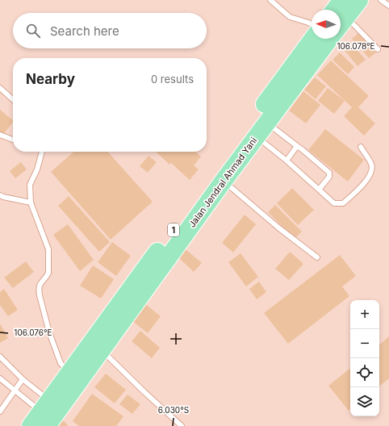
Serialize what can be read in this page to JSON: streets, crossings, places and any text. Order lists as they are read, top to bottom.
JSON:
{
  "streets": {
    "highway": ["Jalan Jendral Ahmad Yani", "1"]
  },
  "north": "left",
  "page": {
    "search": "Search here",
    "heading": ["Nearby", "0 results"],
    "map_buttons": ["+", "−"]
  },
  "coordinates": ["106.078°E", "106.076°E", "6.030°S"]
}
